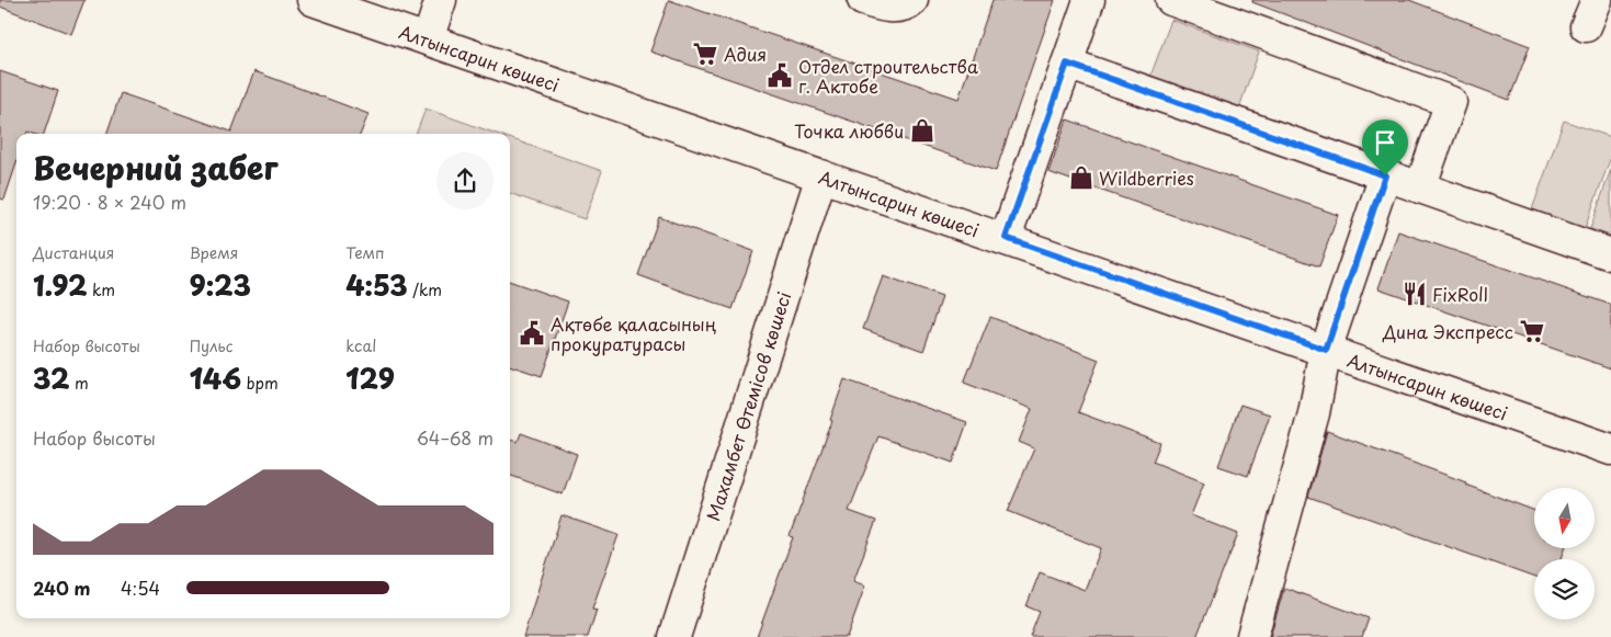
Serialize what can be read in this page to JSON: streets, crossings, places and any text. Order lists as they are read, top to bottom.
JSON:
{
  "streets": {
    "street": ["Алтынсарин көшесі", "Махамбет Өтемісов көшесі"]
  },
  "crossings": [
    ["Алтынсарин көшесі", "Махамбет Өтемісов көшесі"]
  ],
  "places": {
    "supermarket": ["Адия", "Дина Экспресс"],
    "public building": ["Отдел строительства г. Актобе", "Ақтөбе қаласының прокуратурасы"],
    "shop": ["Точка любви", "Wildberries"],
    "restaurant": ["FixRoll"]
  },
  "north": "bottom",
  "page": {
    "heading": ["Вечерний забег", "19:20 · 8 × 240 m"],
    "stats": [
      ["Дистанция", "1.92 km"],
      ["Время", "9:23"],
      ["Темп", "4:53 /km"],
      ["Набор высоты", "32 m"],
      ["Пульс", "146 bpm"],
      ["kcal", "129"]
    ],
    "chart": ["Набор высоты", "64–68 m"],
    "list": [
      {
        "name": "240 m",
        "note": "4:54"
      }
    ]
  }
}
